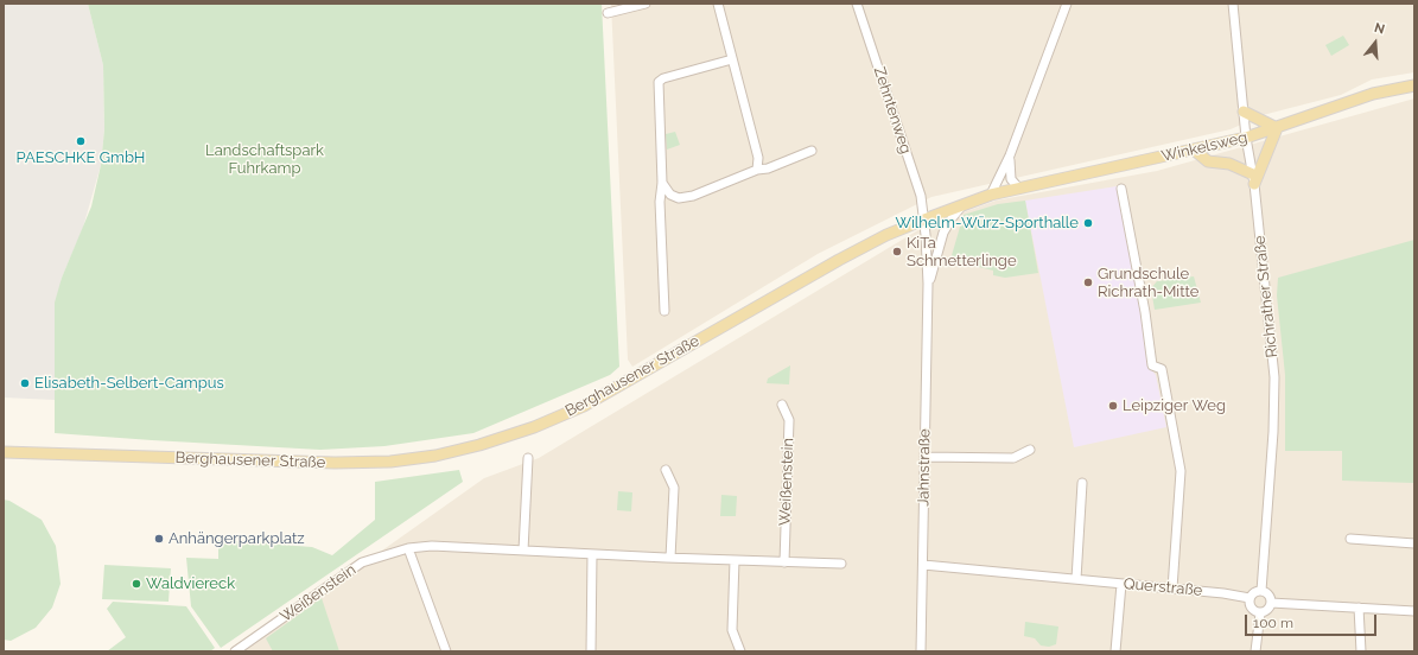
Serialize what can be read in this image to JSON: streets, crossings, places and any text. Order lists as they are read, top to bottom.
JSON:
{
  "streets": {
    "main road": ["Winkelsweg", "Berghausener Straße"],
    "street": [
      "Zehntenweg",
      "Richrather Straße",
      "Jahnstraße",
      "Weißenstein",
      "Querstraße"
    ]
  },
  "crossings": [
    ["Zehntenweg", "Berghausener Straße"],
    ["Zehntenweg", "Jahnstraße"],
    ["Winkelsweg", "Richrather Straße"],
    ["Winkelsweg", "Berghausener Straße"],
    ["Richrather Straße", "Querstraße"],
    ["Berghausener Straße", "Jahnstraße"],
    ["Jahnstraße", "Querstraße"]
  ],
  "parks": ["Landschaftspark Fuhrkamp"],
  "places": [
    "PAESCHKE GmbH",
    "Wilhelm-Würz-Sporthalle",
    "KiTa Schmetterlinge",
    "Grundschule Richrath-Mitte",
    "Elisabeth-Selbert-Campus",
    "Leipziger Weg",
    "Anhängerparkplatz",
    "Waldviereck"
  ],
  "scale_bar": "100 m",
  "north": "top"
}
